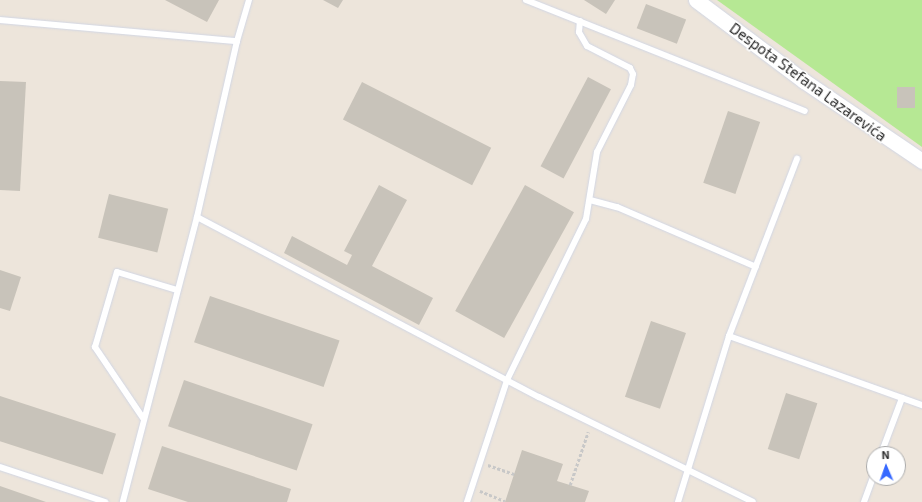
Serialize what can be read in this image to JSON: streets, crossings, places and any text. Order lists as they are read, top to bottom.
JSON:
{
  "streets": {
    "street": ["Despota Stefana Lazarevića"]
  },
  "north": "top"
}
